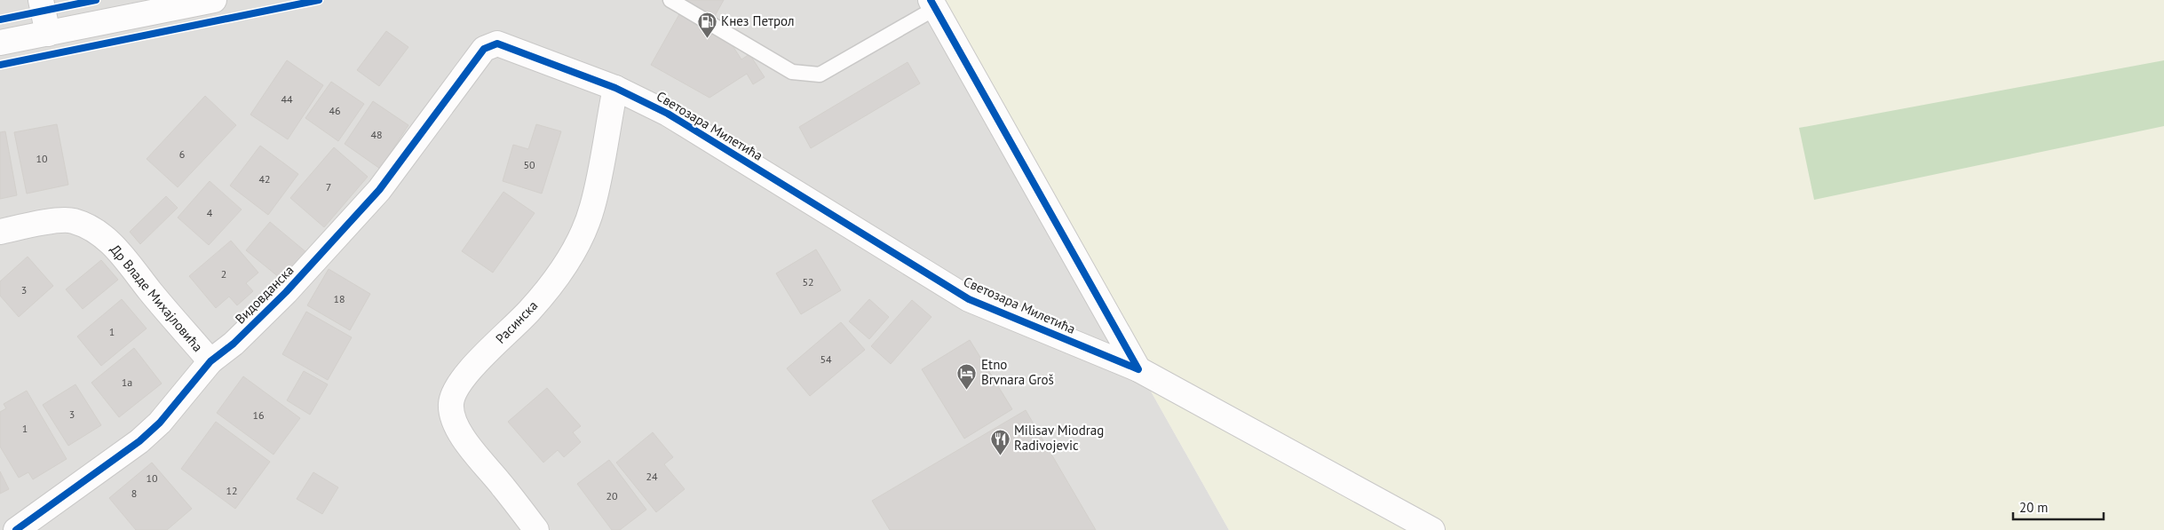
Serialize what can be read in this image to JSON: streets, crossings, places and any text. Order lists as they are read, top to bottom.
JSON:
{
  "streets": {
    "street": [
      "Светозара Милетића",
      "Видовданска",
      "Др Владе Михајловића",
      "Расинска"
    ]
  },
  "crossings": [
    ["Светозара Милетића", "Видовданска"],
    ["Светозара Милетића", "Расинска"],
    ["Видовданска", "Др Владе Михајловића"]
  ],
  "places": {
    "fuel station": ["Кнез Петрол"],
    "hotel": ["Etno Brvnara Groš"],
    "restaurant": ["Milisav Miodrag Radivojevic"]
  },
  "house_numbers": [
    "44",
    "46",
    "48",
    "6",
    "10",
    "50",
    "42",
    "7",
    "4",
    "2",
    "52",
    "3",
    "18",
    "1",
    "54",
    "1a",
    "3",
    "16",
    "1",
    "24",
    "10",
    "12",
    "8",
    "20"
  ],
  "scale_bar": "20 m"
}
